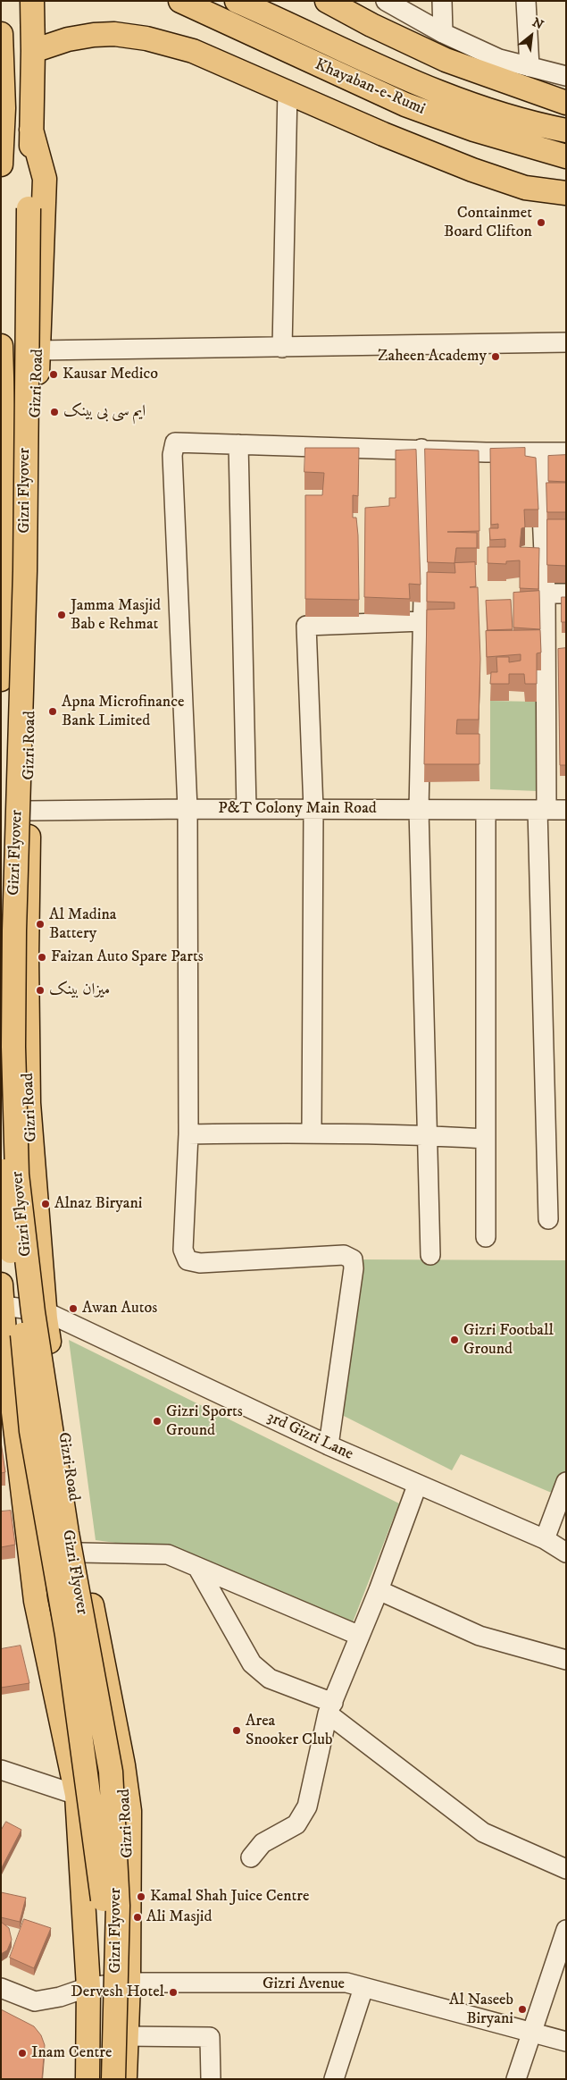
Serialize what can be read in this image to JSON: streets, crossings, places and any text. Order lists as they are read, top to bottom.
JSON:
{
  "streets": {
    "main road": ["Khayaban-e-Rumi", "Gizri Road", "Gizri Flyover"],
    "street": ["P&T Colony Main Road", "3rd Gizri Lane", "Gizri Avenue"]
  },
  "crossings": [
    ["Gizri Road", "Gizri Flyover"],
    ["Gizri Road", "P&T Colony Main Road"],
    ["Gizri Road", "3rd Gizri Lane"],
    ["Gizri Road", "Gizri Avenue"]
  ],
  "places": [
    "Containmet Board Clifton",
    "Zaheen Academy",
    "Kausar Medico",
    "ایم سی بی بینک",
    "Jamma Masjid Bab e Rehmat",
    "Apna Microfinance Bank Limited",
    "Al Madina Battery",
    "Faizan Auto Spare Parts",
    "میزان بینک",
    "Alnaz Biryani",
    "Awan Autos",
    "Gizri Football Ground",
    "Gizri Sports Ground",
    "Area Snooker Club",
    "Kamal Shah Juice Centre",
    "Ali Masjid",
    "Dervesh Hotel",
    "Al Naseeb Biryani",
    "Inam Centre"
  ],
  "north": "top right"
}
